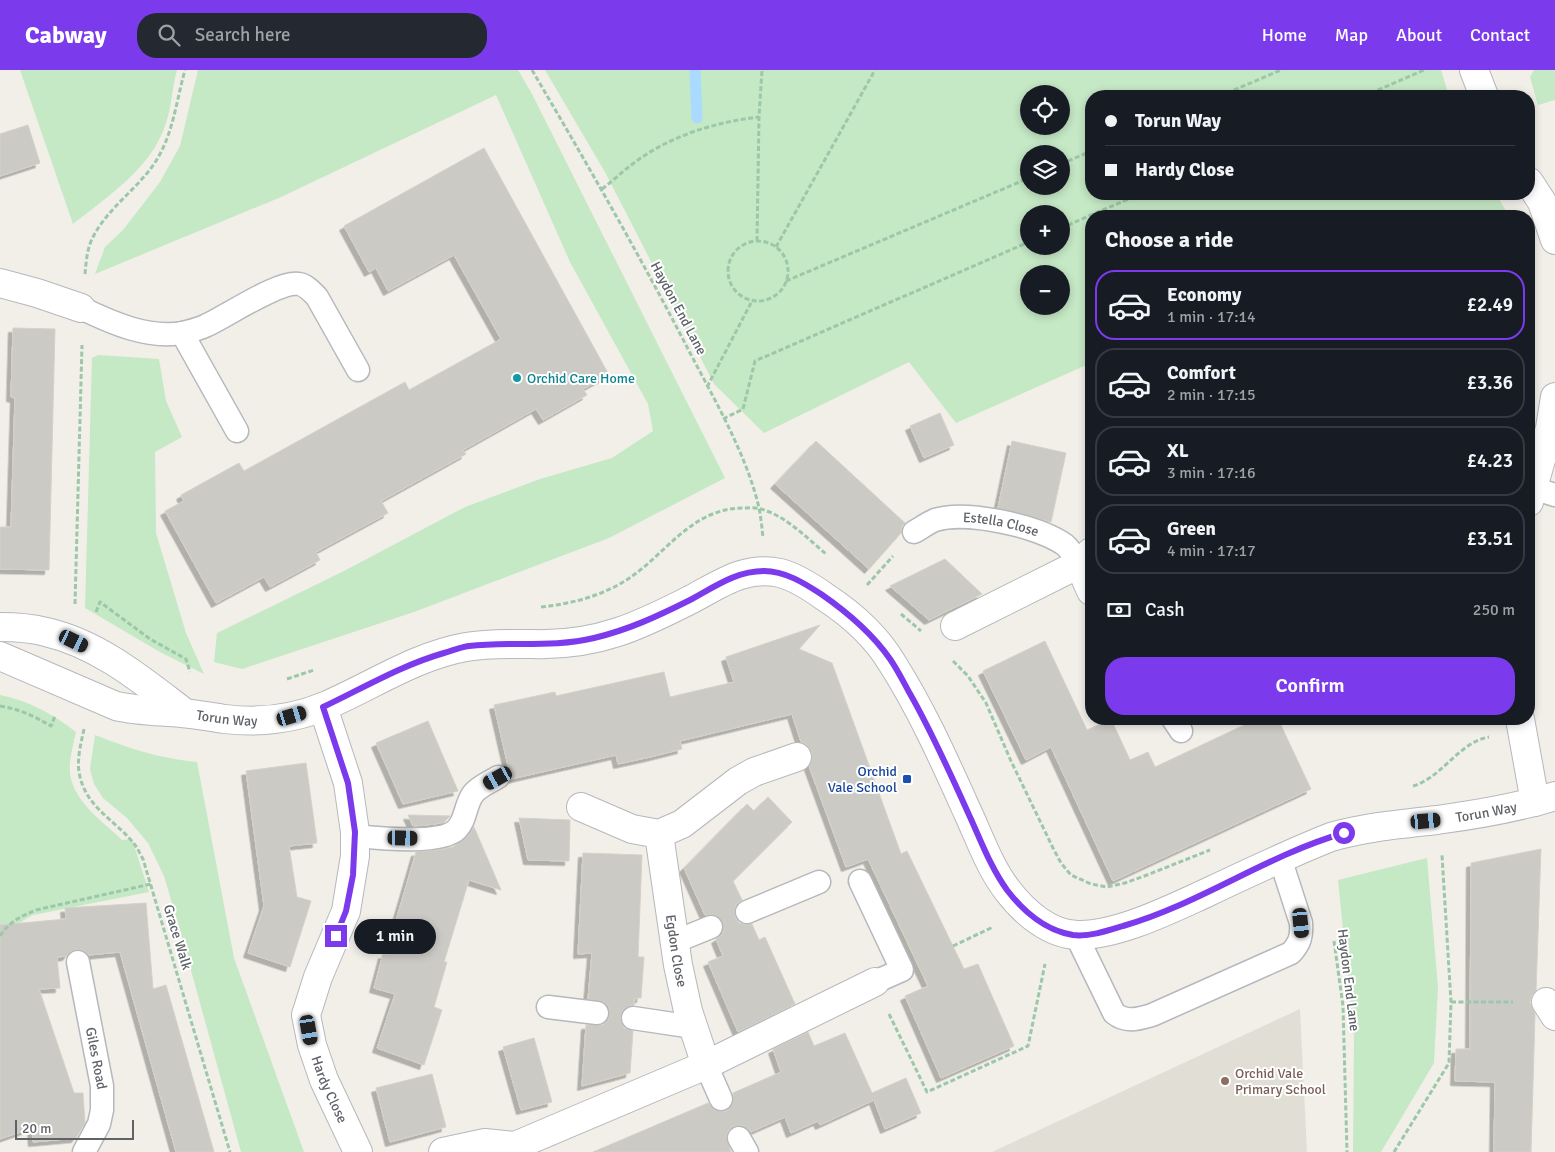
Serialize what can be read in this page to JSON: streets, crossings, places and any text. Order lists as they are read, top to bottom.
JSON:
{
  "streets": {
    "street": ["Torun Way", "Egdon Close", "Hardy Close"],
    "lane": ["Estella Close", "Giles Road"],
    "path": ["Haydon End Lane", "Grace Walk"]
  },
  "crossings": [
    ["Haydon End Lane", "Torun Way"],
    ["Torun Way", "Hardy Close"]
  ],
  "places": {
    "other": ["Orchid Care Home", "Orchid Vale Primary School"],
    "transit": ["Orchid Vale School"]
  },
  "scale_bar": "20 m",
  "page": {
    "header": "Cabway",
    "search": "Search here",
    "nav": [
      "Home",
      "Map",
      "About",
      "Contact"
    ],
    "map_buttons": ["+", "−"],
    "banner": ["Torun Way", "Hardy Close"],
    "heading": "Choose a ride",
    "list": [
      {
        "name": "Economy",
        "note": "1 min · 17:14",
        "value": "£2.49"
      },
      {
        "name": "Comfort",
        "note": "2 min · 17:15",
        "value": "£3.36"
      },
      {
        "name": "XL",
        "note": "3 min · 17:16",
        "value": "£4.23"
      },
      {
        "name": "Green",
        "note": "4 min · 17:17",
        "value": "£3.51"
      }
    ],
    "pay": ["Cash", "250 m"],
    "buttons": "Confirm",
    "bubble": "1 min",
    "scale": "20 m"
  }
}
